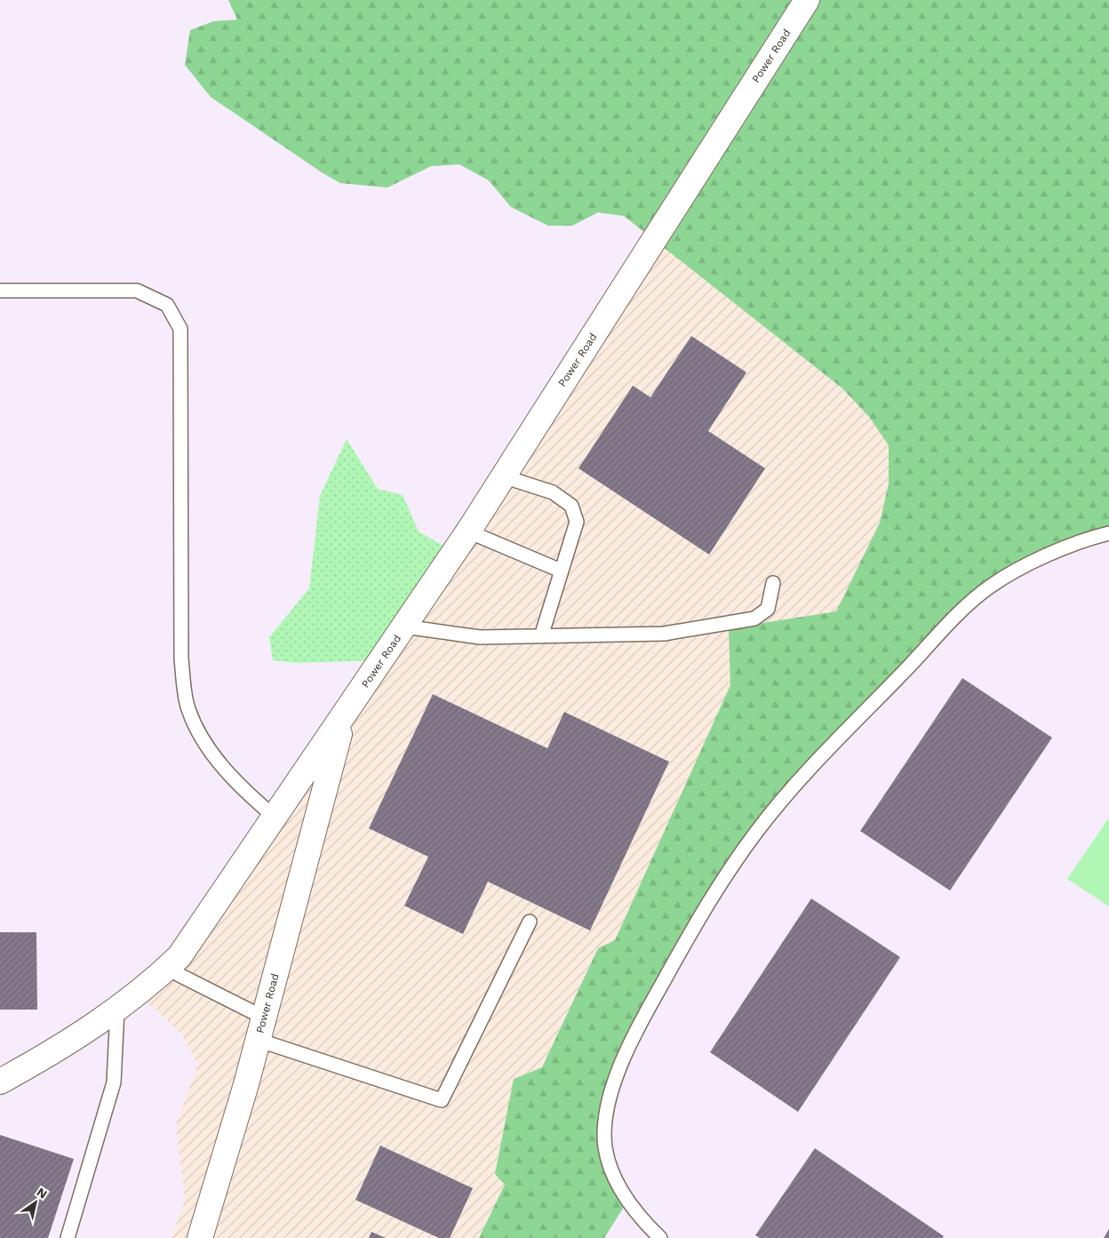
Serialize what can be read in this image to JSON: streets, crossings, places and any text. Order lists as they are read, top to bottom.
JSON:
{
  "streets": {
    "street": ["Power Road"]
  },
  "north": "top right"
}
